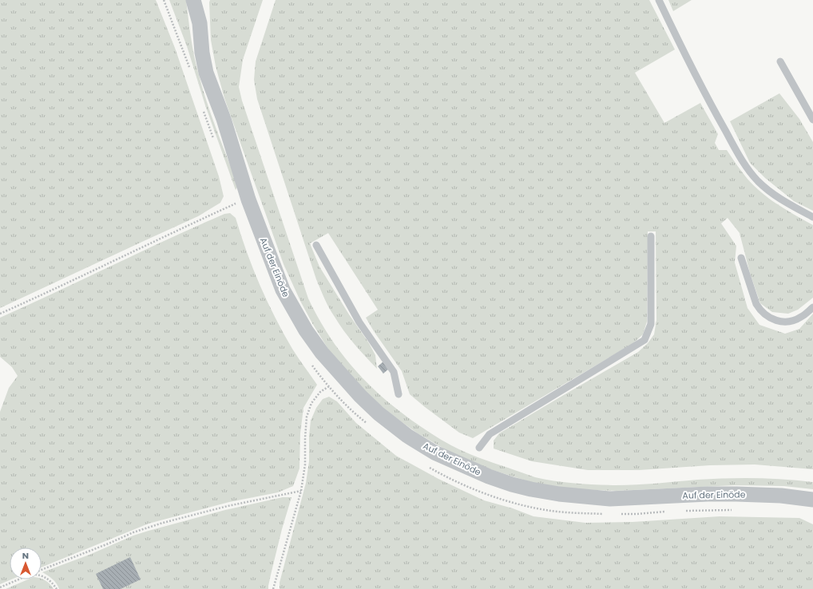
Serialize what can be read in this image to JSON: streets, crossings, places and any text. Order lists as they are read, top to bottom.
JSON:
{
  "streets": {
    "street": ["Auf der Einöde"]
  },
  "north": "top"
}
